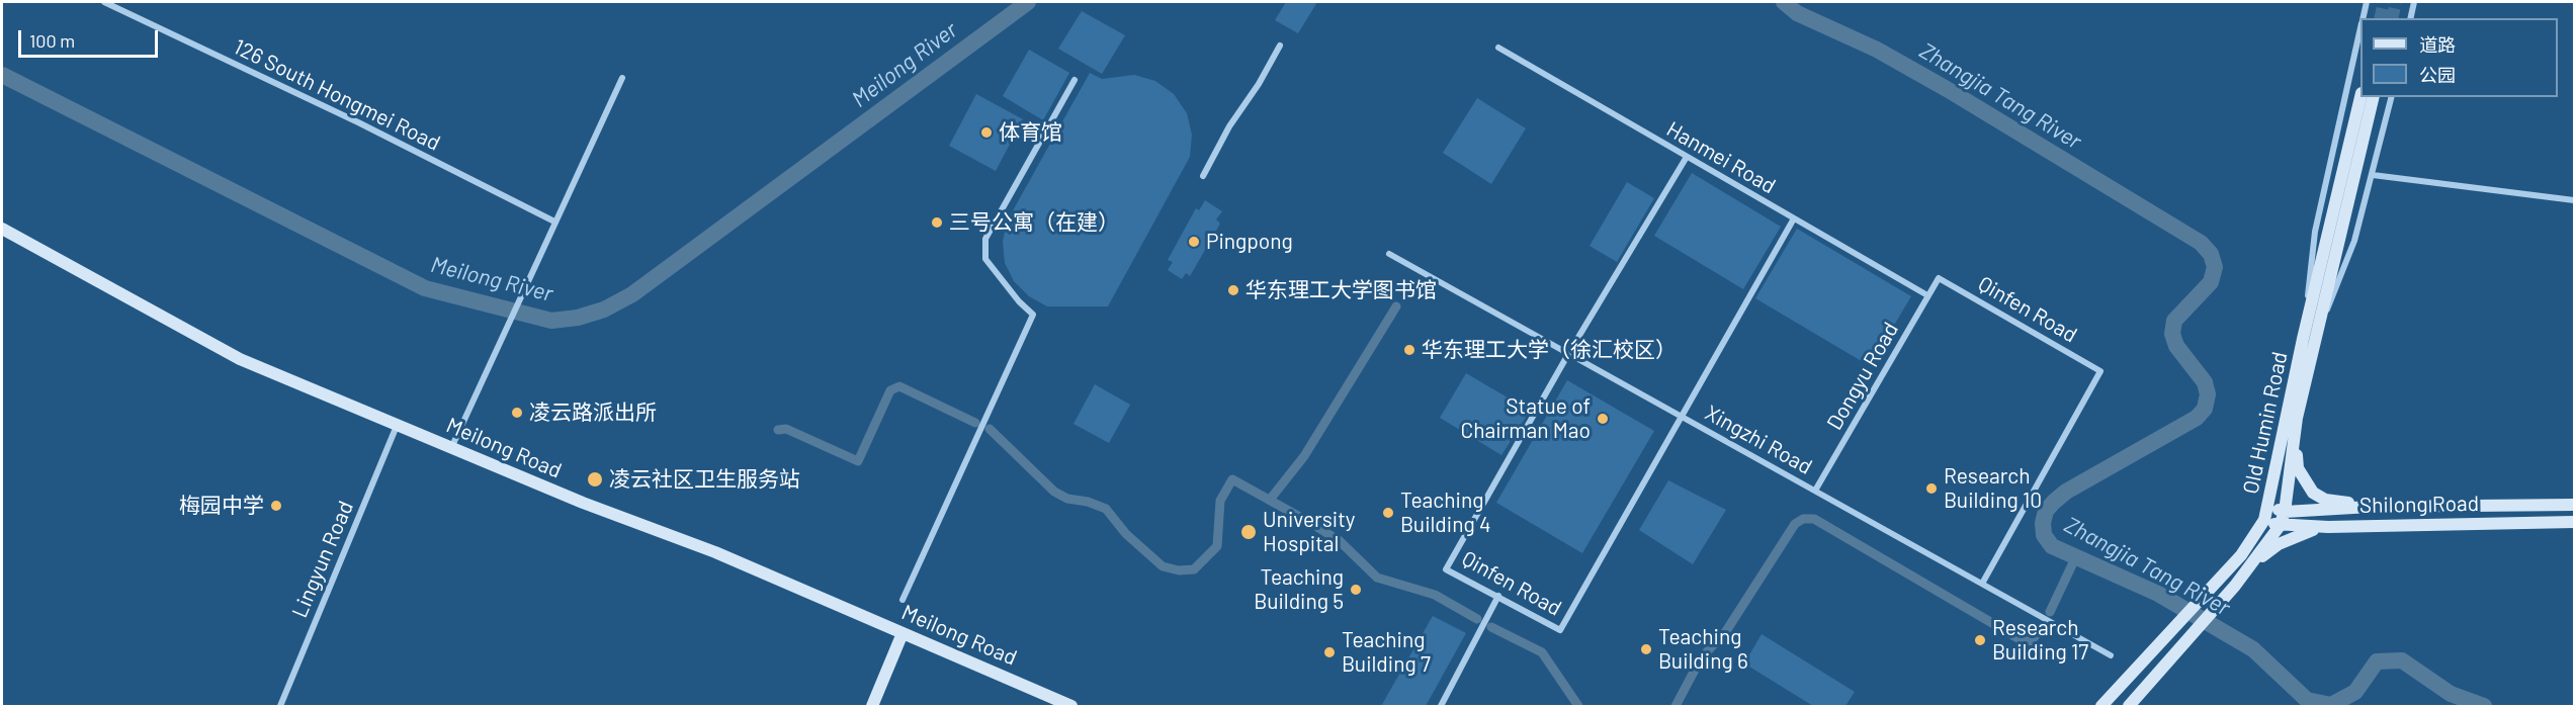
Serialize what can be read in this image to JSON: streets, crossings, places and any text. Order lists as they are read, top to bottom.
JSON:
{
  "streets": {
    "main road": ["Old Humin Road", "Meilong Road", "Shilong Road"],
    "street": [
      "126 South Hongmei Road",
      "Hanmei Road",
      "Qinfen Road",
      "Dongyu Road",
      "Xingzhi Road",
      "Lingyun Road"
    ]
  },
  "crossings": [
    ["Hanmei Road", "Qinfen Road"],
    ["Hanmei Road", "Dongyu Road"],
    ["Qinfen Road", "Dongyu Road"],
    ["Qinfen Road", "Xingzhi Road"],
    ["Dongyu Road", "Xingzhi Road"],
    ["Old Humin Road", "Shilong Road"],
    ["Meilong Road", "Lingyun Road"]
  ],
  "water": ["Meilong River", "Zhangjia Tang River"],
  "places": [
    "体育馆",
    "三号公寓（在建）",
    "Pingpong",
    "华东理工大学图书馆",
    "华东理工大学（徐汇校区）",
    "凌云路派出所",
    "Statue of Chairman Mao",
    "凌云社区卫生服务站",
    "Research Building 10",
    "梅园中学",
    "Teaching Building 4",
    "University Hospital",
    "Teaching Building 5",
    "Research Building 17",
    "Teaching Building 6",
    "Teaching Building 7"
  ],
  "legend": ["道路", "公园"],
  "scale_bar": "100 m"
}
